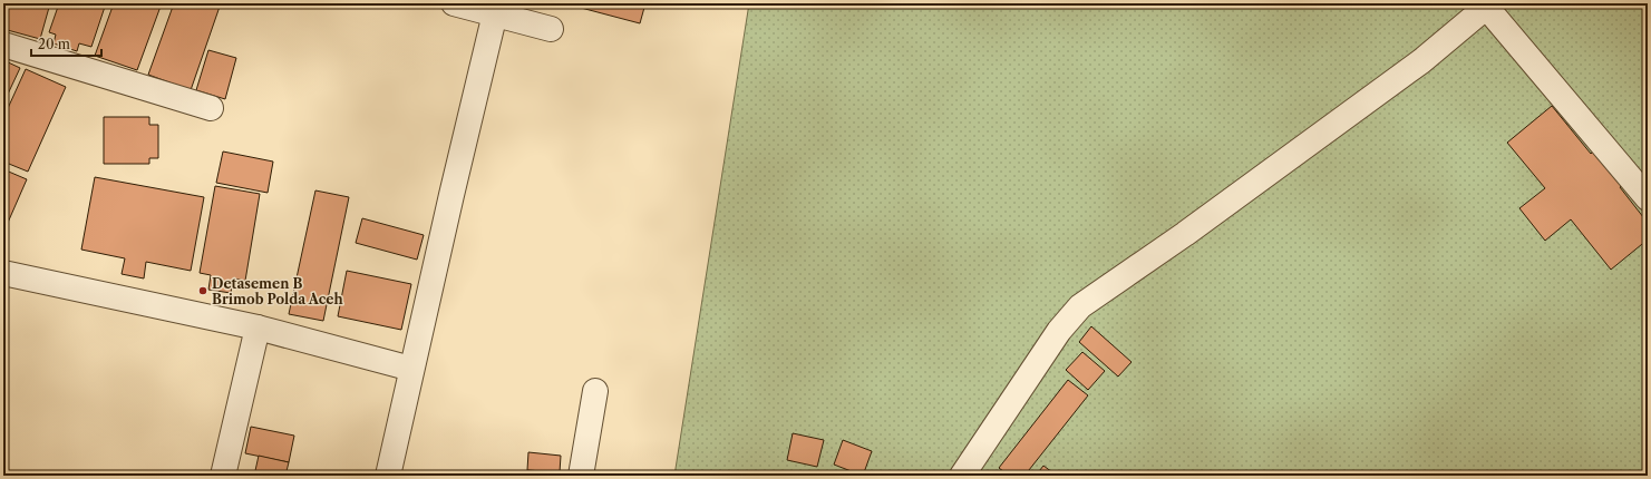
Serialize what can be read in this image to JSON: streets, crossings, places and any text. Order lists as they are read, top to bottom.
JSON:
{
  "places": ["Detasemen B Brimob Polda Aceh"],
  "scale_bar": "20 m"
}
